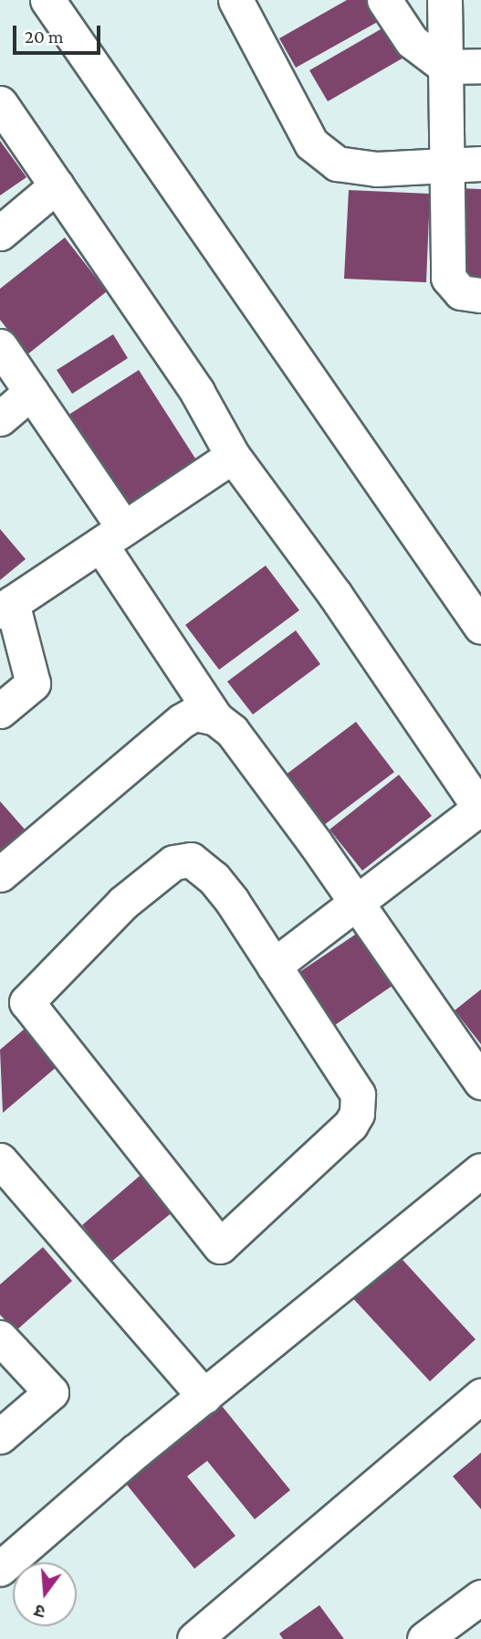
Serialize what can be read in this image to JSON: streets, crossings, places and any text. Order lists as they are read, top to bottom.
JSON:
{
  "scale_bar": "20 m",
  "north": "bottom"
}
